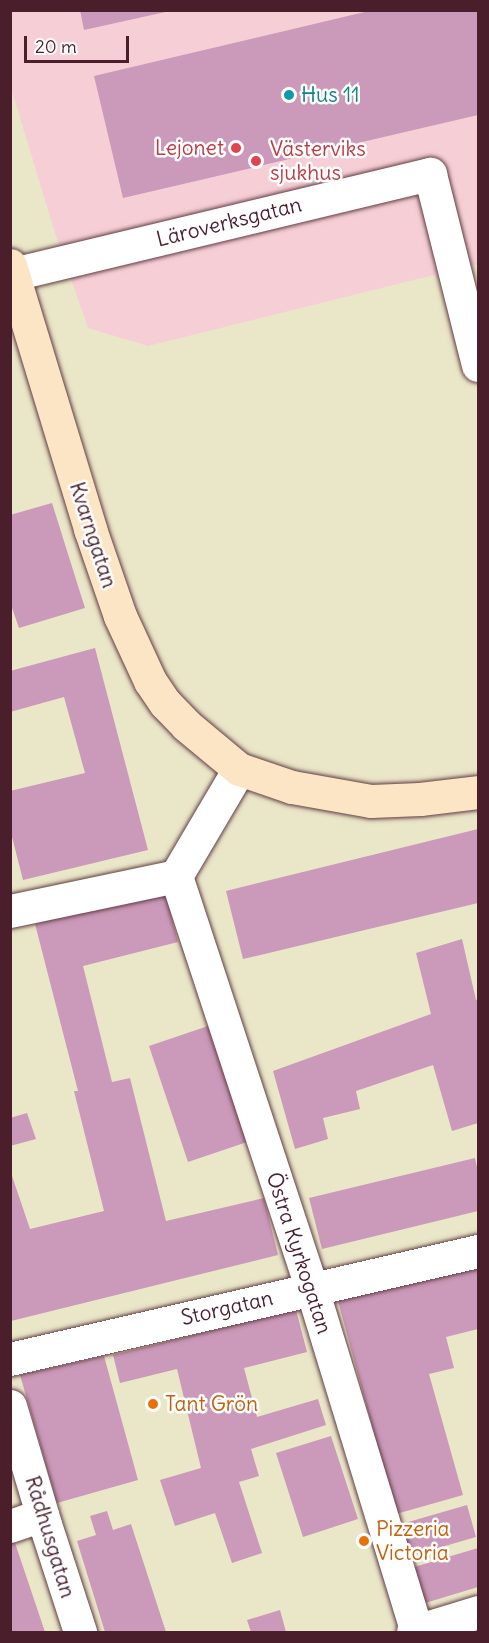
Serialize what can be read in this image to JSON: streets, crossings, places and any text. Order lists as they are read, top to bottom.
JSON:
{
  "streets": {
    "street": [
      "Läroverksgatan",
      "Kvarngatan",
      "Östra Kyrkogatan",
      "Storgatan",
      "Rådhusgatan"
    ]
  },
  "crossings": [
    ["Läroverksgatan", "Kvarngatan"],
    ["Östra Kyrkogatan", "Storgatan"]
  ],
  "places": [
    "Hus 11",
    "Lejonet",
    "Västerviks sjukhus",
    "Tant Grön",
    "Pizzeria Victoria"
  ],
  "scale_bar": "20 m"
}
